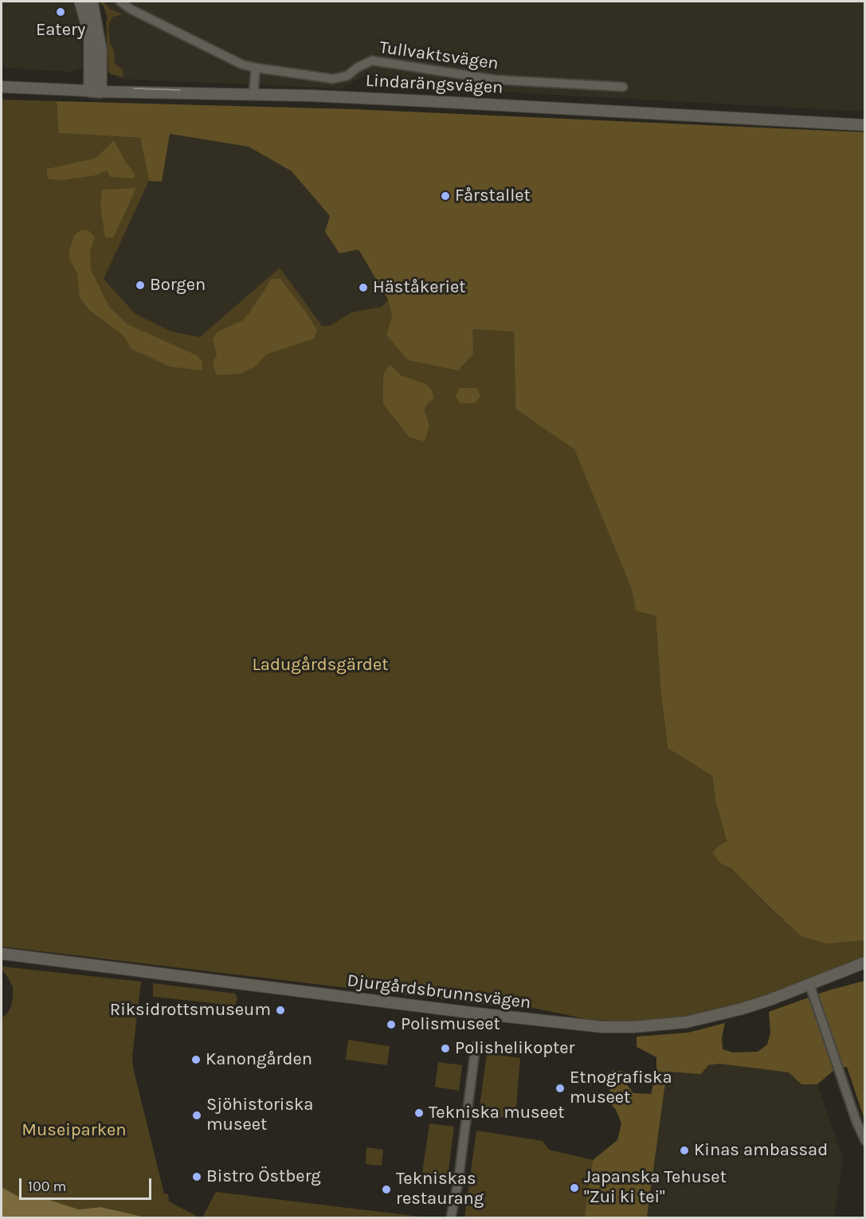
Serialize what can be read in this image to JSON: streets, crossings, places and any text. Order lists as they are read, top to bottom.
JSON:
{
  "streets": {
    "street": ["Tullvaktsvägen", "Lindarängsvägen", "Djurgårdsbrunnsvägen"]
  },
  "parks": ["Ladugårdsgärdet", "Museiparken"],
  "places": [
    "Eatery",
    "Fårstallet",
    "Borgen",
    "Häståkeriet",
    "Riksidrottsmuseum",
    "Polismuseet",
    "Polishelikopter",
    "Kanongården",
    "Etnografiska museet",
    "Tekniska museet",
    "Sjöhistoriska museet",
    "Kinas ambassad",
    "Bistro Östberg",
    "Japanska Tehuset \"Zui ki tei\"",
    "Tekniskas restaurang"
  ],
  "scale_bar": "100 m"
}
